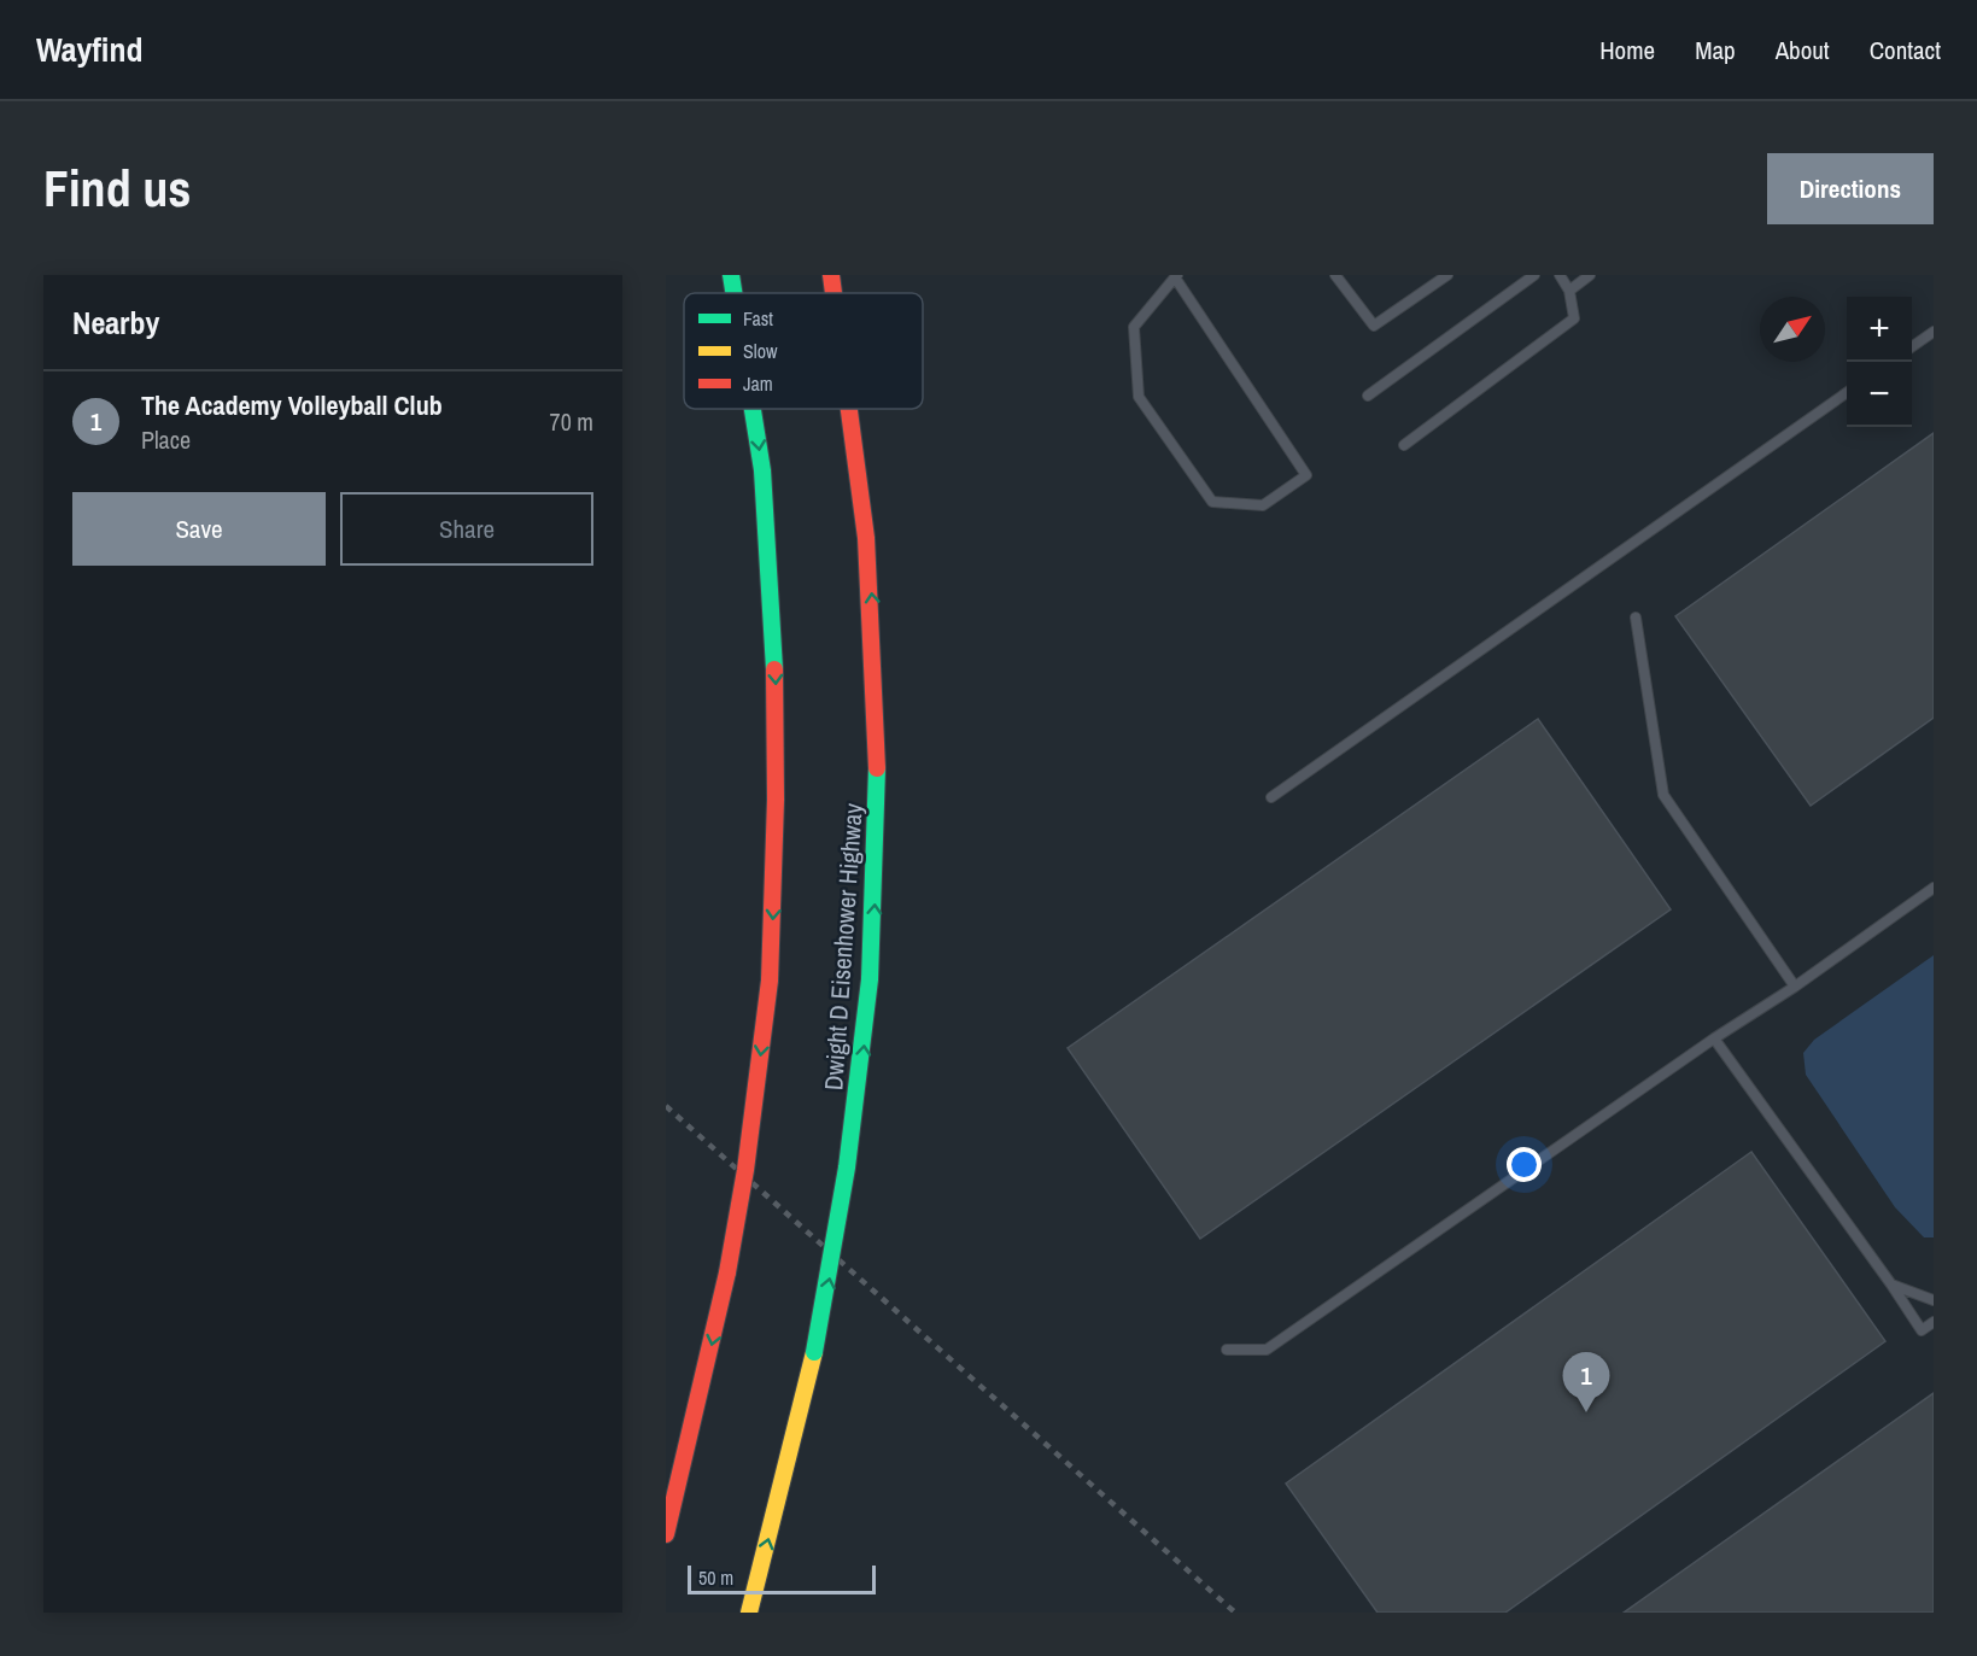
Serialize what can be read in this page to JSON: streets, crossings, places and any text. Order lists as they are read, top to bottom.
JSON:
{
  "streets": {
    "highway": ["Dwight D Eisenhower Highway"]
  },
  "legend": ["Fast", "Slow", "Jam"],
  "scale_bar": "50 m",
  "north": "top right",
  "page": {
    "header": "Wayfind",
    "nav": [
      "Home",
      "Map",
      "About",
      "Contact"
    ],
    "buttons": [
      "Directions",
      ["Save", "Share"]
    ],
    "title": "Find us",
    "heading": "Nearby",
    "map_buttons": ["+", "−"],
    "list": [
      {
        "mark": "1",
        "name": "The Academy Volleyball Club",
        "note": "Place",
        "value": "70 m"
      }
    ],
    "pins": "1",
    "scale": "50 m"
  }
}
